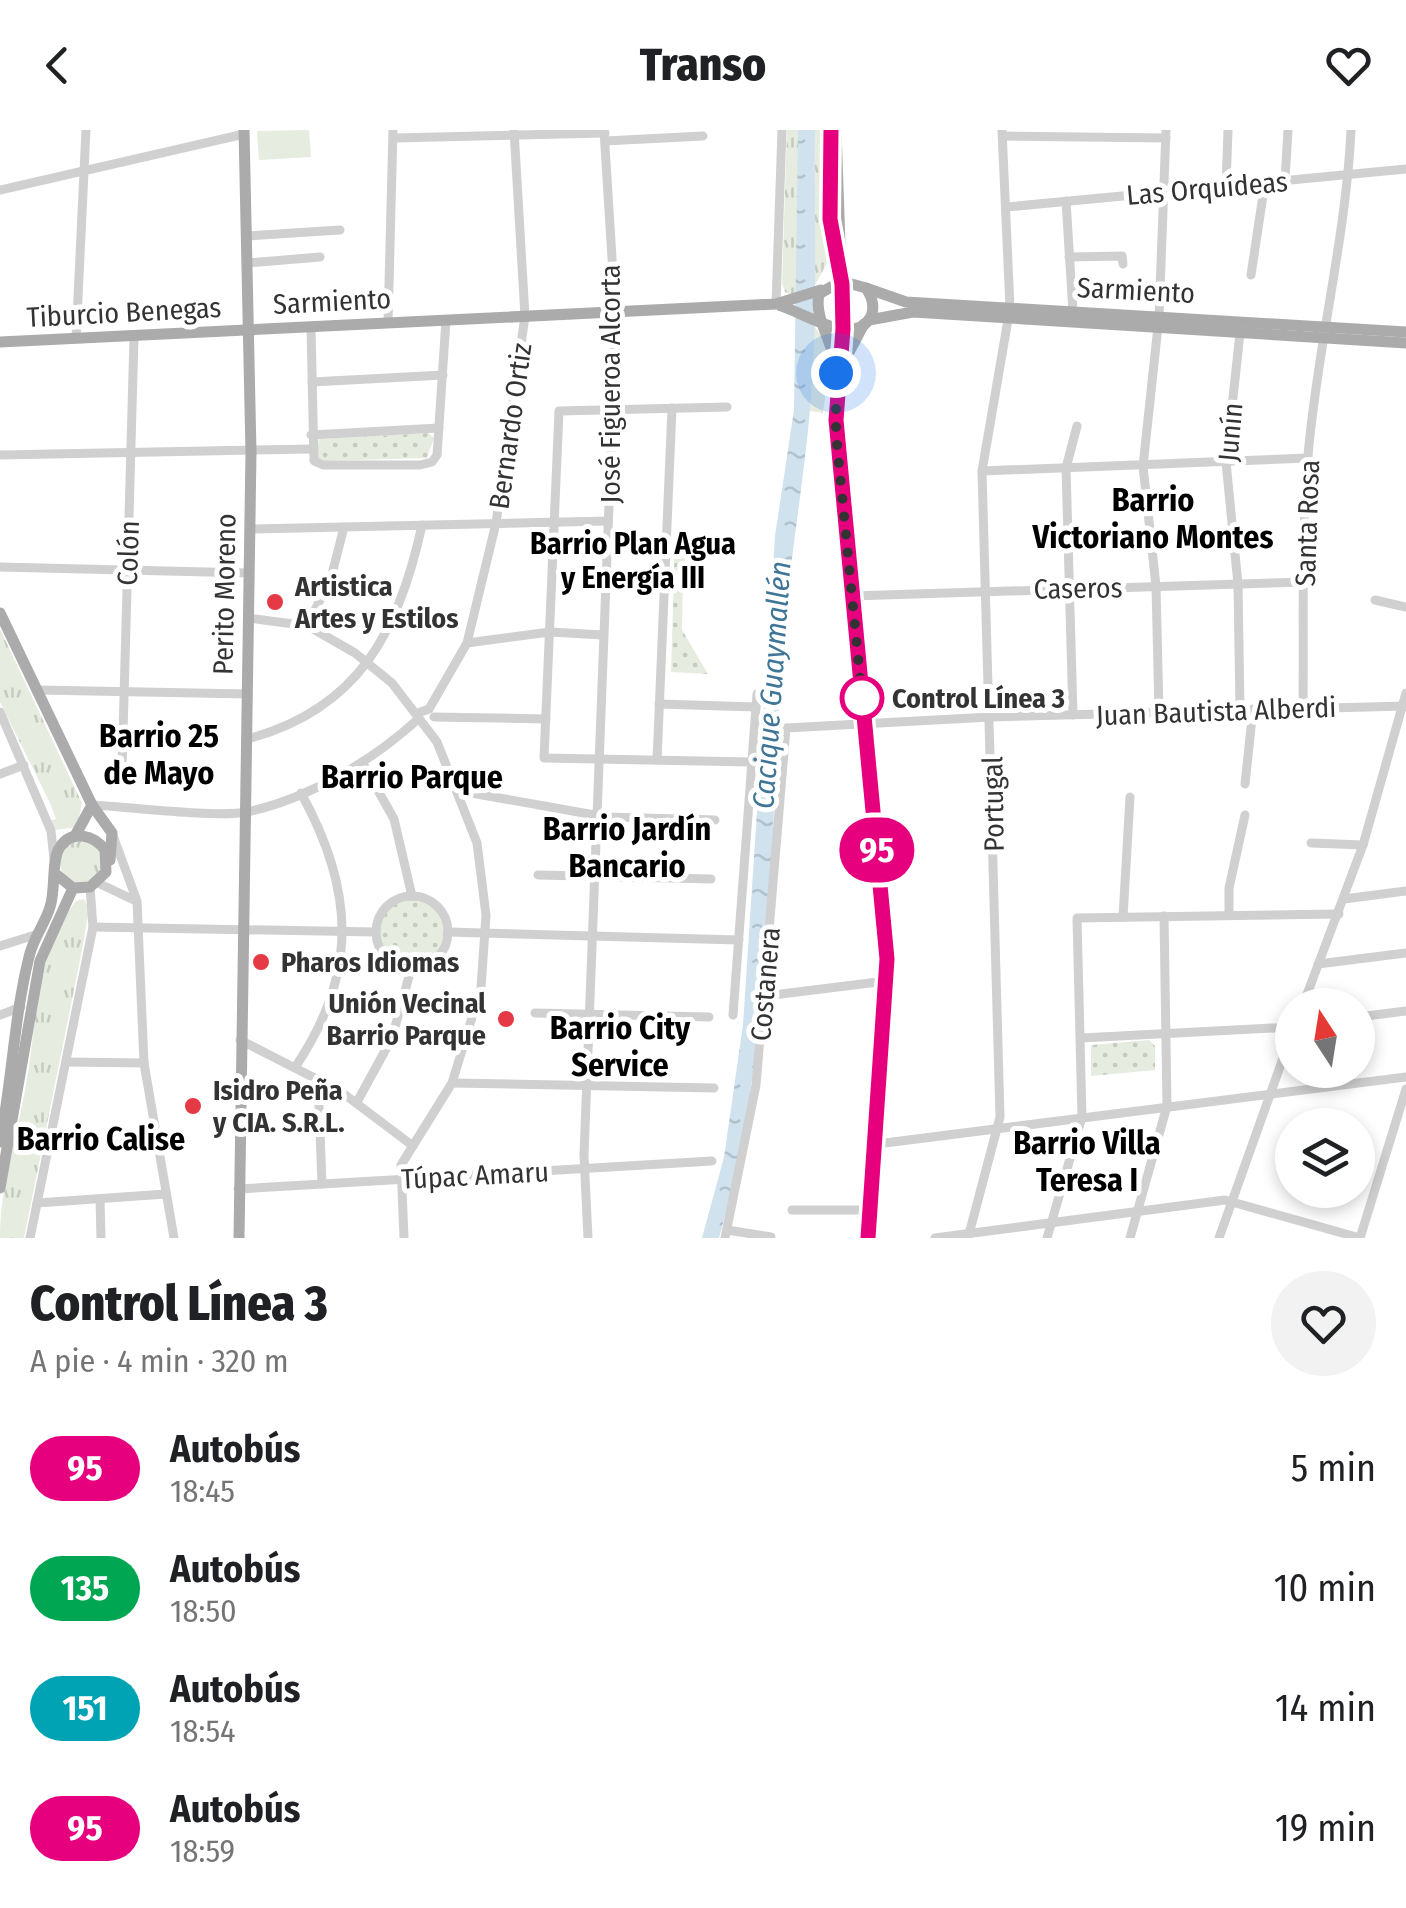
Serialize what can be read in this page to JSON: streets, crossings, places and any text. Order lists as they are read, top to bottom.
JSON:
{
  "streets": {
    "main road": ["Sarmiento", "Tiburcio Benegas", "Perito Moreno"],
    "street": [
      "Las Orquídeas",
      "José Figueroa Alcorta",
      "Bernardo Ortiz",
      "Junín",
      "Santa Rosa",
      "Colón",
      "Caseros",
      "Juan Bautista Alberdi",
      "Portugal",
      "Costanera",
      "Túpac Amaru"
    ]
  },
  "crossings": [
    ["Las Orquídeas", "Santa Rosa"],
    ["Las Orquídeas", "Portugal"],
    ["Sarmiento", "Tiburcio Benegas"],
    ["Sarmiento", "José Figueroa Alcorta"],
    ["Sarmiento", "Bernardo Ortiz"],
    ["Sarmiento", "Junín"],
    ["Sarmiento", "Santa Rosa"],
    ["Sarmiento", "Perito Moreno"],
    ["Sarmiento", "Portugal"],
    ["Tiburcio Benegas", "Colón"],
    ["Tiburcio Benegas", "Perito Moreno"],
    ["José Figueroa Alcorta", "Túpac Amaru"],
    ["Bernardo Ortiz", "Perito Moreno"],
    ["Junín", "Caseros"],
    ["Junín", "Juan Bautista Alberdi"],
    ["Santa Rosa", "Caseros"],
    ["Santa Rosa", "Juan Bautista Alberdi"],
    ["Caseros", "Portugal"],
    ["Perito Moreno", "Túpac Amaru"],
    ["Juan Bautista Alberdi", "Portugal"],
    ["Juan Bautista Alberdi", "Costanera"]
  ],
  "districts": [
    "Barrio Victoriano Montes",
    "Barrio Plan Agua y Energía III",
    "Barrio 25 de Mayo",
    "Barrio Parque",
    "Barrio Jardín Bancario",
    "Barrio City Service",
    "Barrio Calise",
    "Barrio Villa Teresa I"
  ],
  "water": ["Cacique Guaymallén"],
  "places": [
    "Artistica Artes y Estilos",
    "Control Línea 3",
    "Pharos Idiomas",
    "Unión Vecinal Barrio Parque",
    "Isidro Peña y CIA. S.R.L."
  ],
  "lines": ["bus line 95"],
  "north": "top",
  "page": {
    "header": "Transo",
    "on_map": "95",
    "heading": ["Control Línea 3", "A pie · 4 min · 320 m"],
    "list": [
      {
        "mark": "95",
        "name": "Autobús",
        "note": "18:45",
        "value": "5 min"
      },
      {
        "mark": "135",
        "name": "Autobús",
        "note": "18:50",
        "value": "10 min"
      },
      {
        "mark": "151",
        "name": "Autobús",
        "note": "18:54",
        "value": "14 min"
      },
      {
        "mark": "95",
        "name": "Autobús",
        "note": "18:59",
        "value": "19 min"
      }
    ]
  }
}
